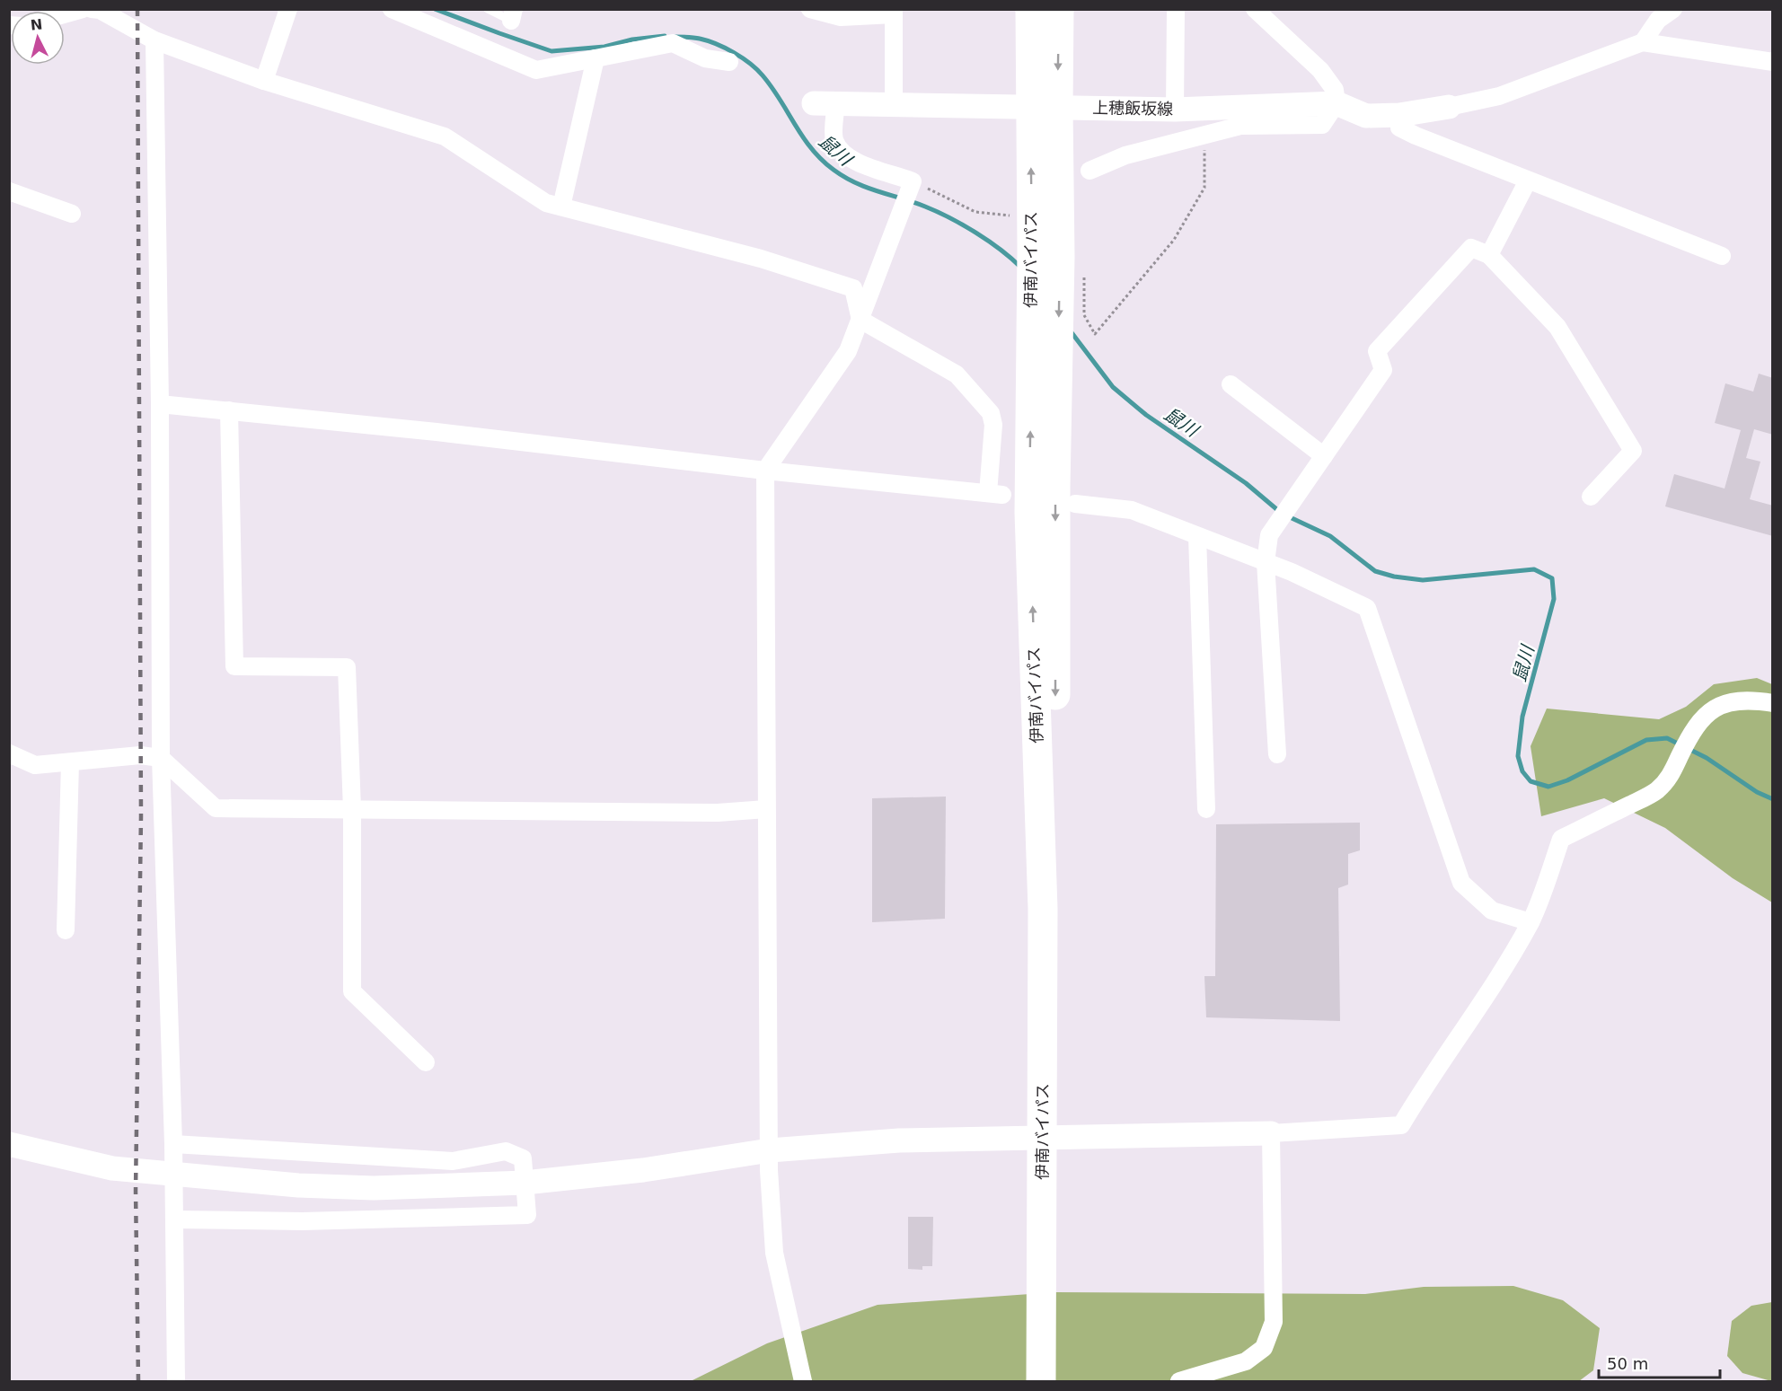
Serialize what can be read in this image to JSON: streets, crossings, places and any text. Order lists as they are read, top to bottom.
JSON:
{
  "streets": {
    "highway": ["伊南バイパス"],
    "street": ["上穂飯坂線"]
  },
  "crossings": [
    ["上穂飯坂線", "伊南バイパス"]
  ],
  "water": ["鼠川"],
  "scale_bar": "50 m",
  "north": "top"
}
